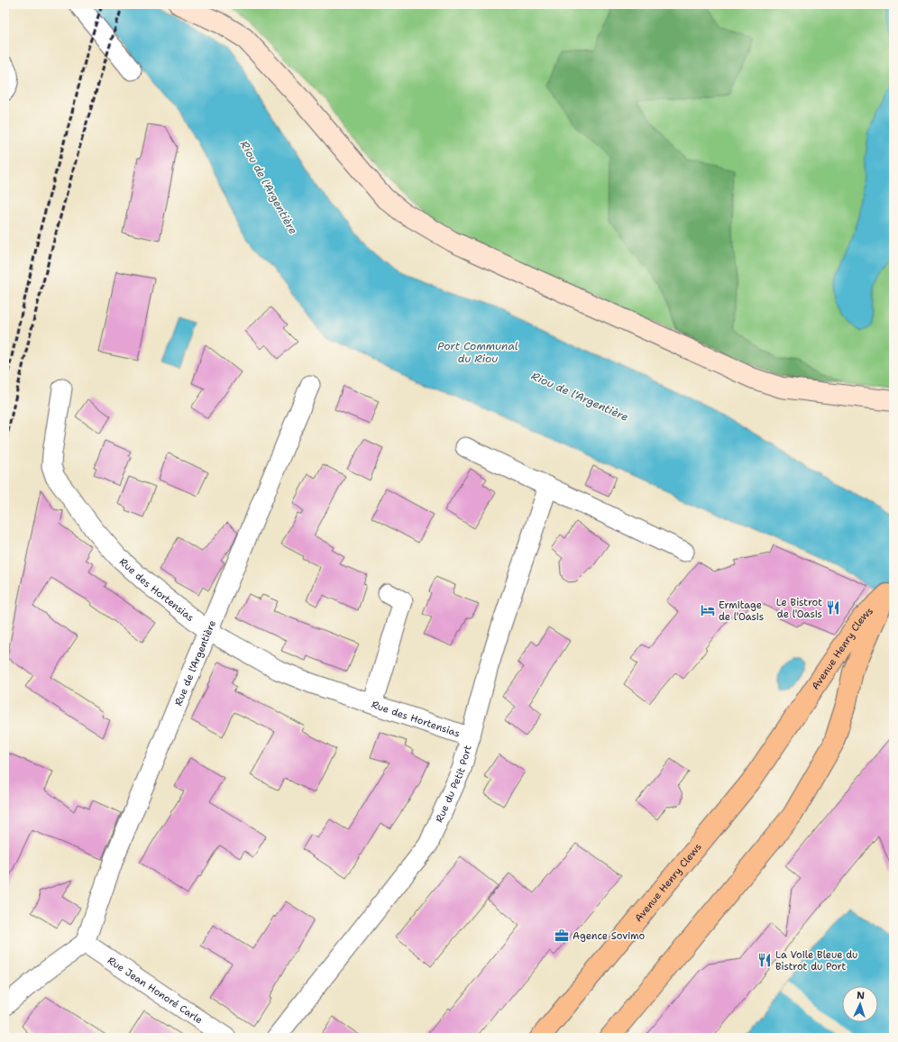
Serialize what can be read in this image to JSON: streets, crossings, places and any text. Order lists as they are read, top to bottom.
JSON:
{
  "streets": {
    "main road": ["Avenue Henry Clews"],
    "street": [
      "Rue des Hortensias",
      "Rue de l'Argentière",
      "Rue du Petit Port",
      "Rue Jean Honoré Carle"
    ]
  },
  "crossings": [
    ["Rue des Hortensias", "Rue de l'Argentière"],
    ["Rue des Hortensias", "Rue du Petit Port"],
    ["Rue de l'Argentière", "Rue Jean Honoré Carle"]
  ],
  "water": ["Riou de l'Argentière", "Port Communal du Riou"],
  "places": {
    "restaurant": ["Le Bistrot de l'Oasis", "La Voile Bleue du Bistrot du Port"],
    "hotel": ["Ermitage de l'Oasis"],
    "office": ["Agence Sovimo"]
  },
  "north": "top"
}
